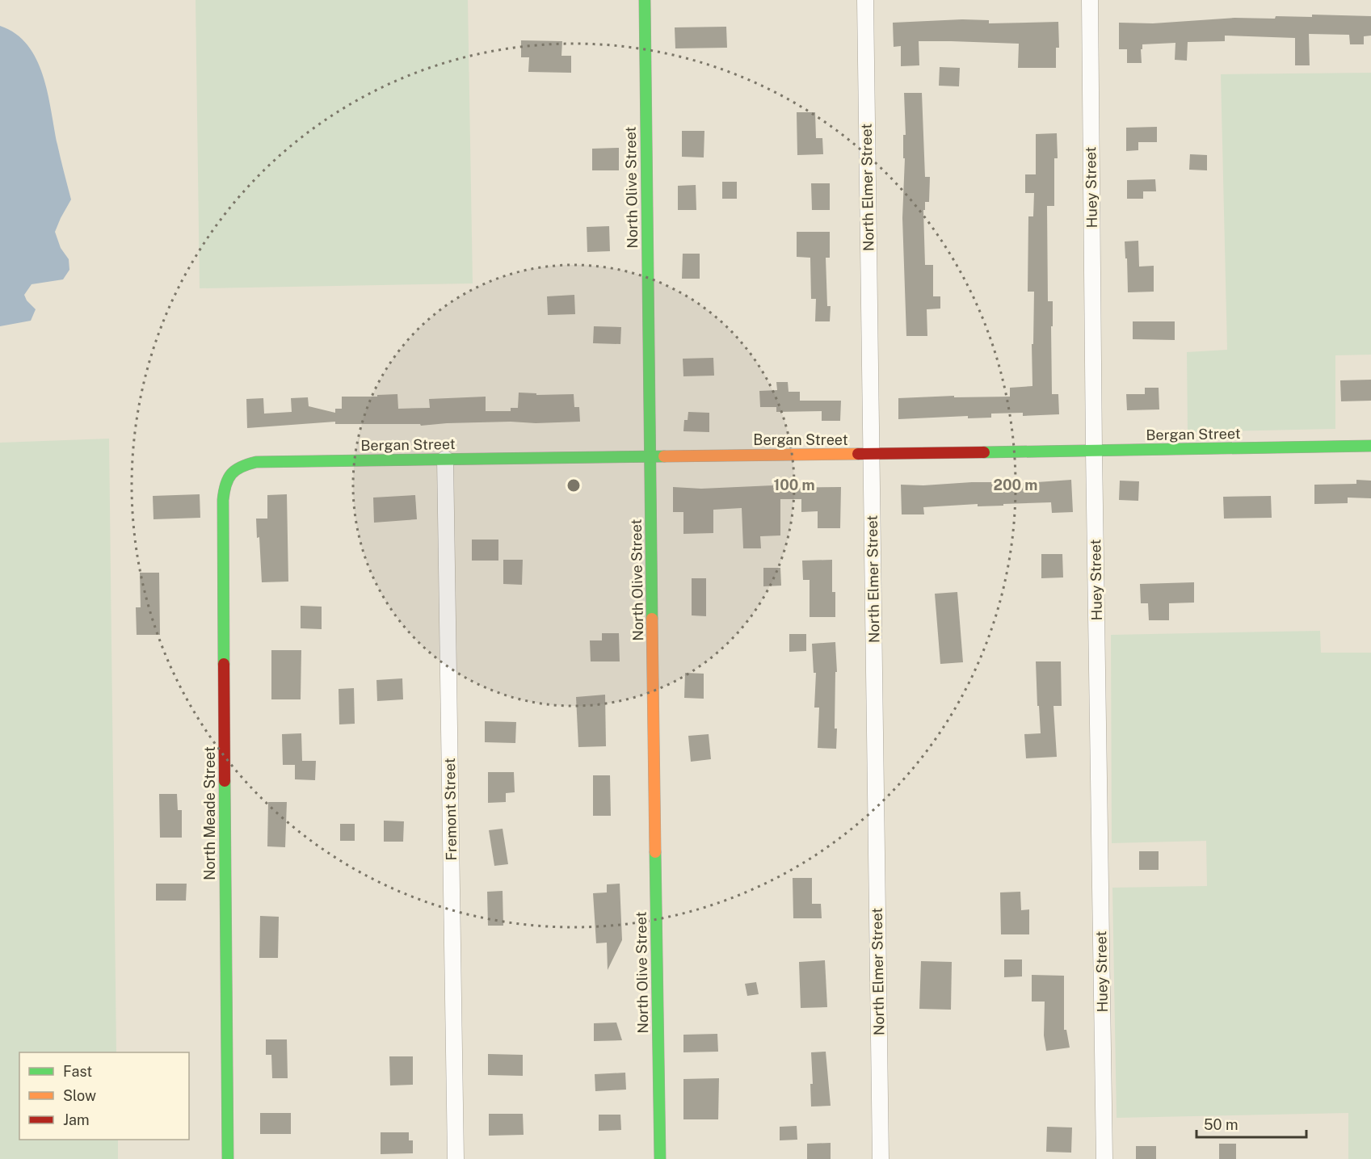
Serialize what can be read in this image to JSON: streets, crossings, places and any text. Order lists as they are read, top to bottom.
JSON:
{
  "streets": {
    "street": [
      "North Olive Street",
      "North Elmer Street",
      "Huey Street",
      "Bergan Street",
      "Fremont Street",
      "North Meade Street"
    ]
  },
  "crossings": [
    ["North Olive Street", "Bergan Street"],
    ["North Elmer Street", "Bergan Street"],
    ["Huey Street", "Bergan Street"],
    ["Bergan Street", "Fremont Street"],
    ["Bergan Street", "North Meade Street"]
  ],
  "legend": ["Fast", "Slow", "Jam"],
  "scale_bar": "50 m",
  "rings": ["100 m", "200 m"]
}
